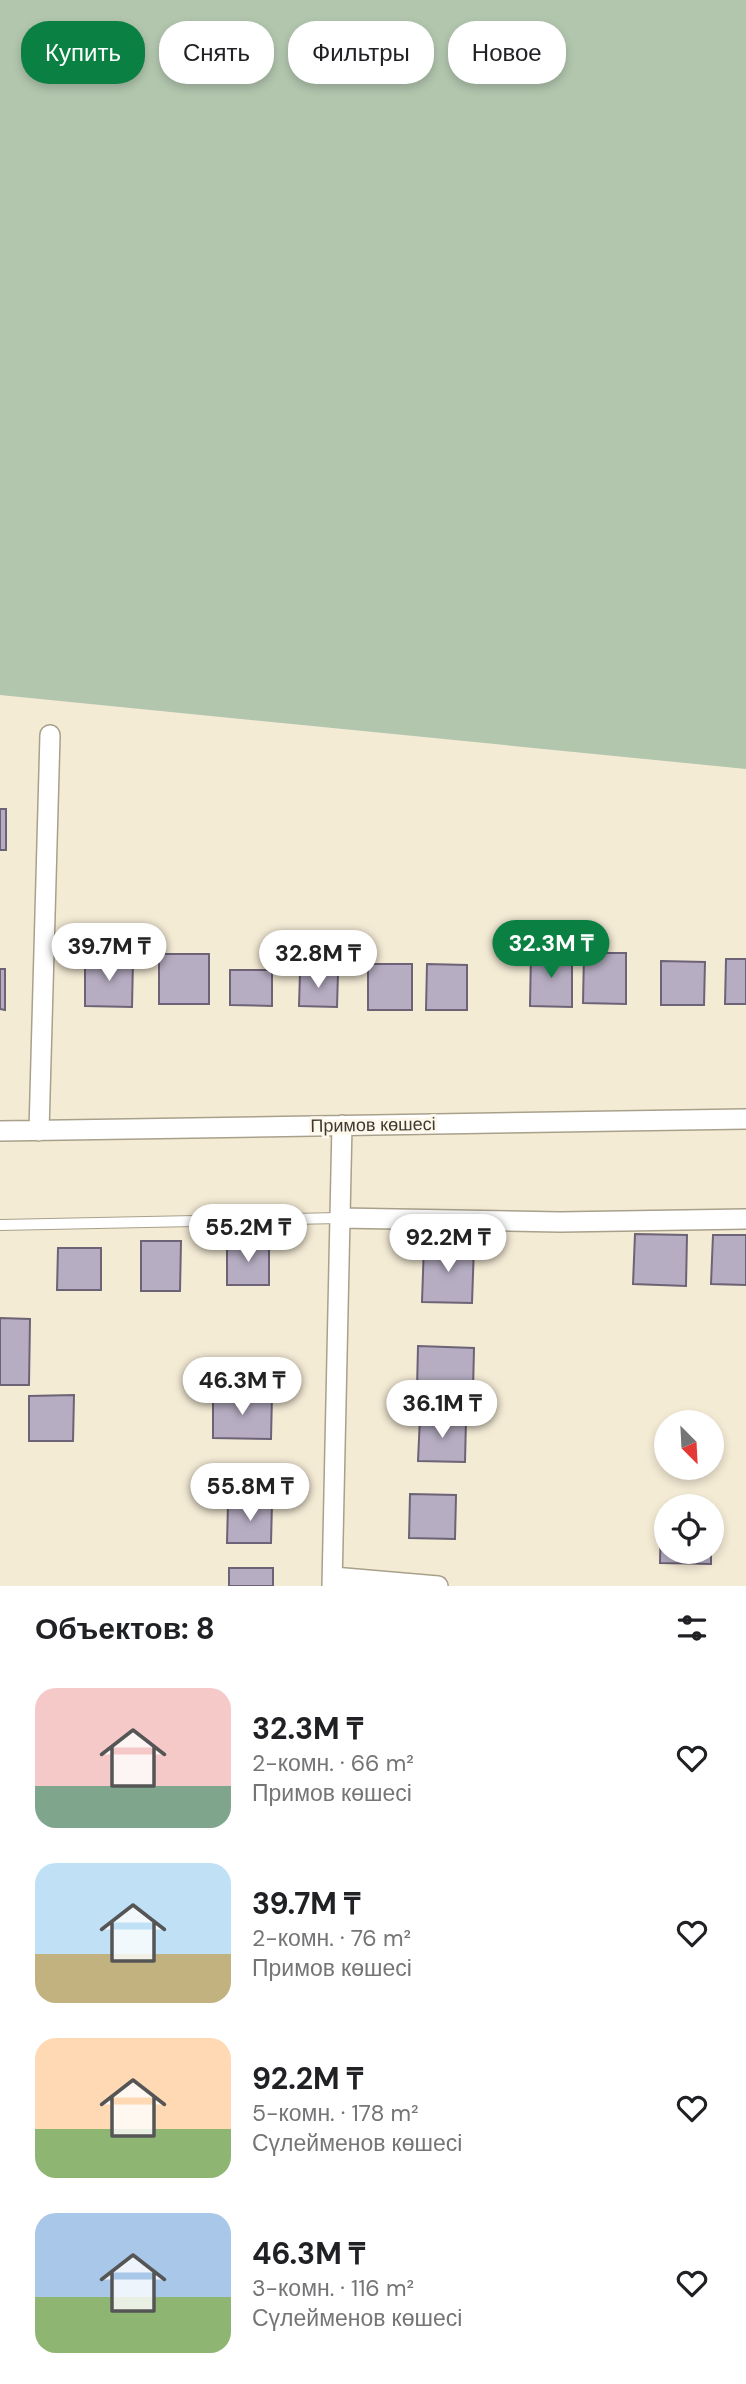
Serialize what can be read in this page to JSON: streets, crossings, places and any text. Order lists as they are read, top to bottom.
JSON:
{
  "streets": {
    "street": ["Примов көшесі"]
  },
  "north": "bottom right",
  "page": {
    "chip": [
      "Купить",
      "Снять",
      "Фильтры",
      "Новое"
    ],
    "price": [
      "32.3M ₸",
      "39.7M ₸",
      "32.8M ₸",
      "55.2M ₸",
      "92.2M ₸",
      "46.3M ₸",
      "36.1M ₸",
      "55.8M ₸"
    ],
    "heading": "Объектов: 8",
    "list": [
      {
        "name": "32.3M ₸",
        "note": "2-комн. · 66 m² · Примов көшесі"
      },
      {
        "name": "39.7M ₸",
        "note": "2-комн. · 76 m² · Примов көшесі"
      },
      {
        "name": "92.2M ₸",
        "note": "5-комн. · 178 m² · Сүлейменов көшесі"
      },
      {
        "name": "46.3M ₸",
        "note": "3-комн. · 116 m² · Сүлейменов көшесі"
      }
    ]
  }
}
